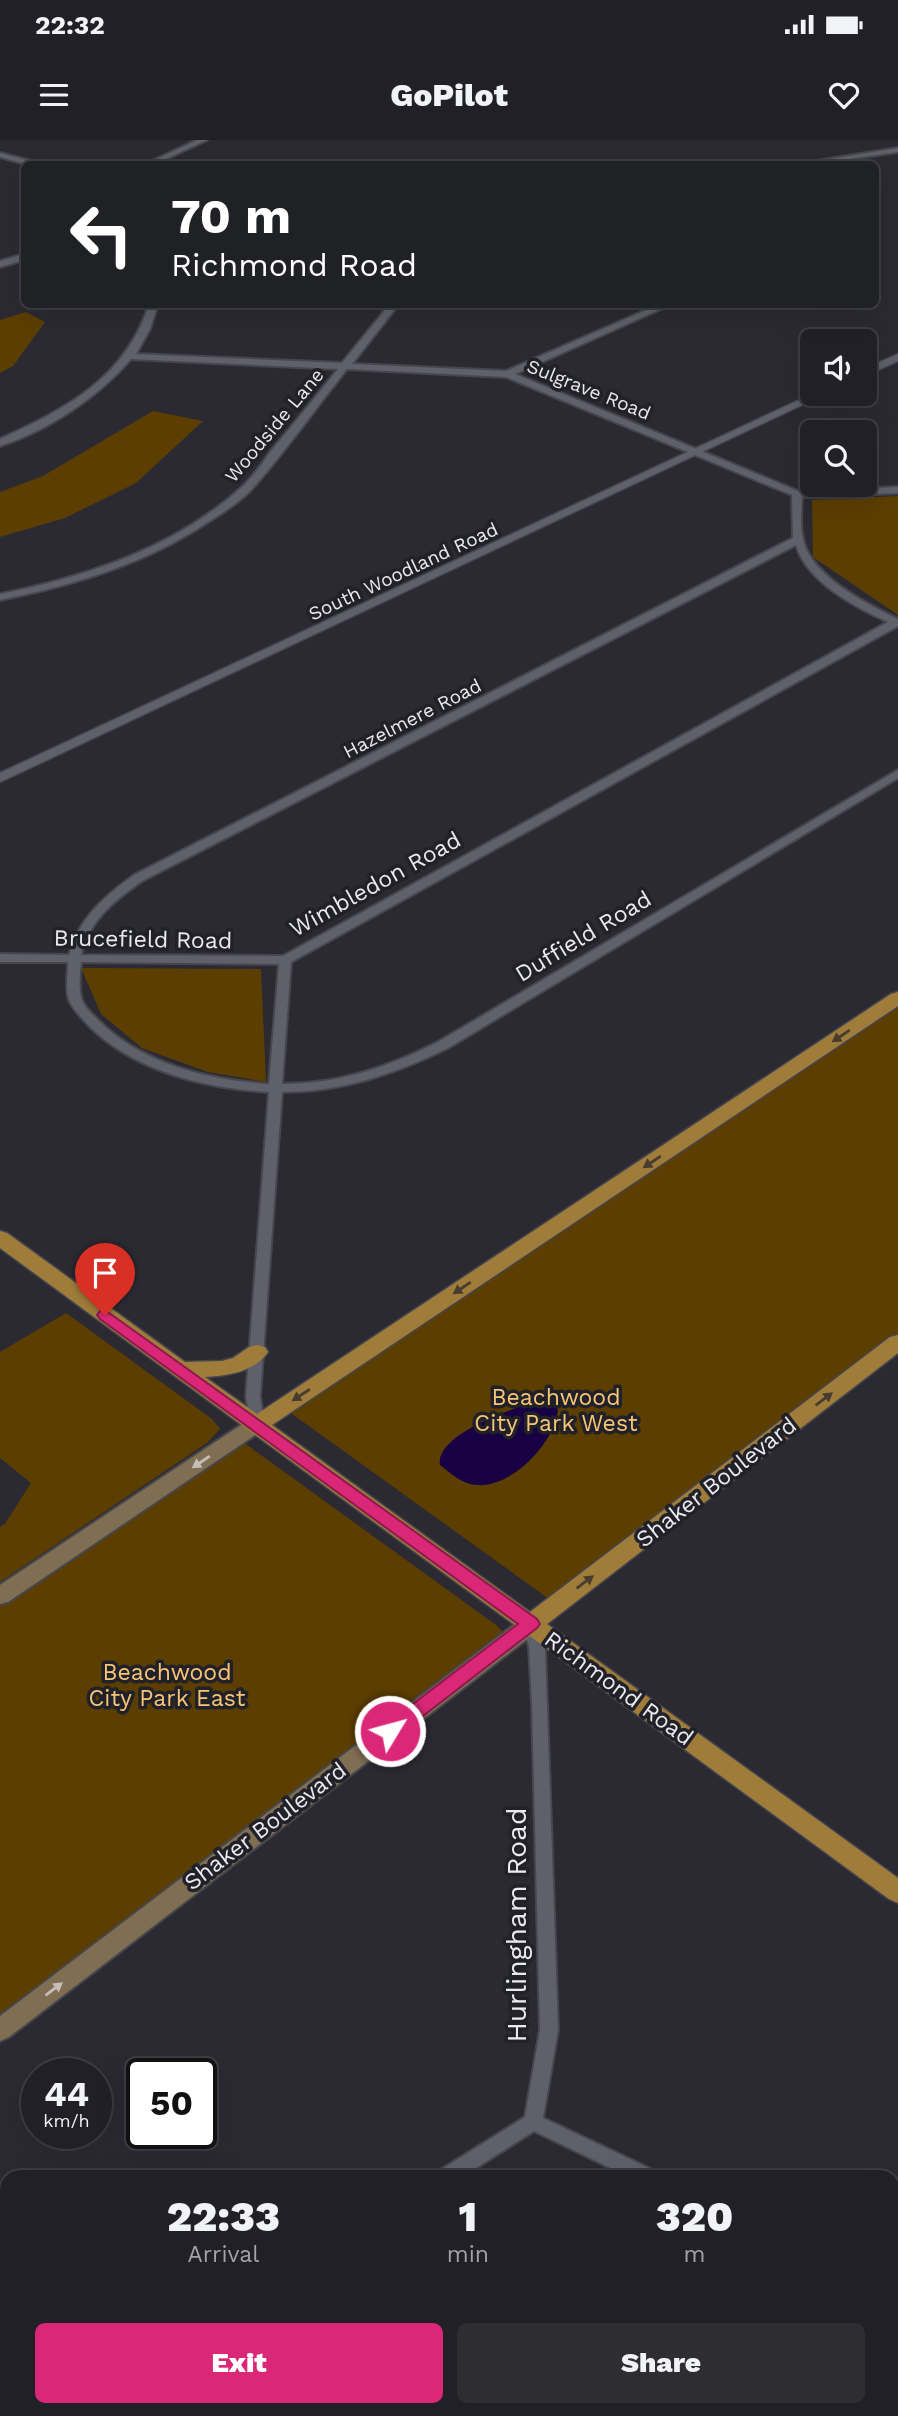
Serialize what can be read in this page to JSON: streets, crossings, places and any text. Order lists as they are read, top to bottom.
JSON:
{
  "streets": {
    "main road": ["Shaker Boulevard", "Richmond Road"],
    "street": [
      "Sulgrave Road",
      "Woodside Lane",
      "South Woodland Road",
      "Hazelmere Road",
      "Wimbledon Road",
      "Duffield Road",
      "Brucefield Road",
      "Hurlingham Road"
    ]
  },
  "crossings": [
    ["Sulgrave Road", "Woodside Lane"],
    ["Sulgrave Road", "South Woodland Road"],
    ["Hazelmere Road", "Duffield Road"],
    ["Hazelmere Road", "Brucefield Road"],
    ["Wimbledon Road", "Duffield Road"],
    ["Wimbledon Road", "Brucefield Road"],
    ["Wimbledon Road", "Richmond Road"],
    ["Duffield Road", "Brucefield Road"],
    ["Shaker Boulevard", "Richmond Road"],
    ["Shaker Boulevard", "Hurlingham Road"],
    ["Richmond Road", "Hurlingham Road"]
  ],
  "one_way": ["Shaker Boulevard"],
  "parks": ["Beachwood City Park West", "Beachwood City Park East"],
  "page": {
    "status": "22:32",
    "header": "GoPilot",
    "turn": ["70 m", "Richmond Road"],
    "speed": "44 km/h",
    "limit": "50",
    "eta": [
      "22:33",
      "Arrival",
      "1",
      "min",
      "320",
      "m"
    ],
    "buttons": ["Exit", "Share"]
  }
}
